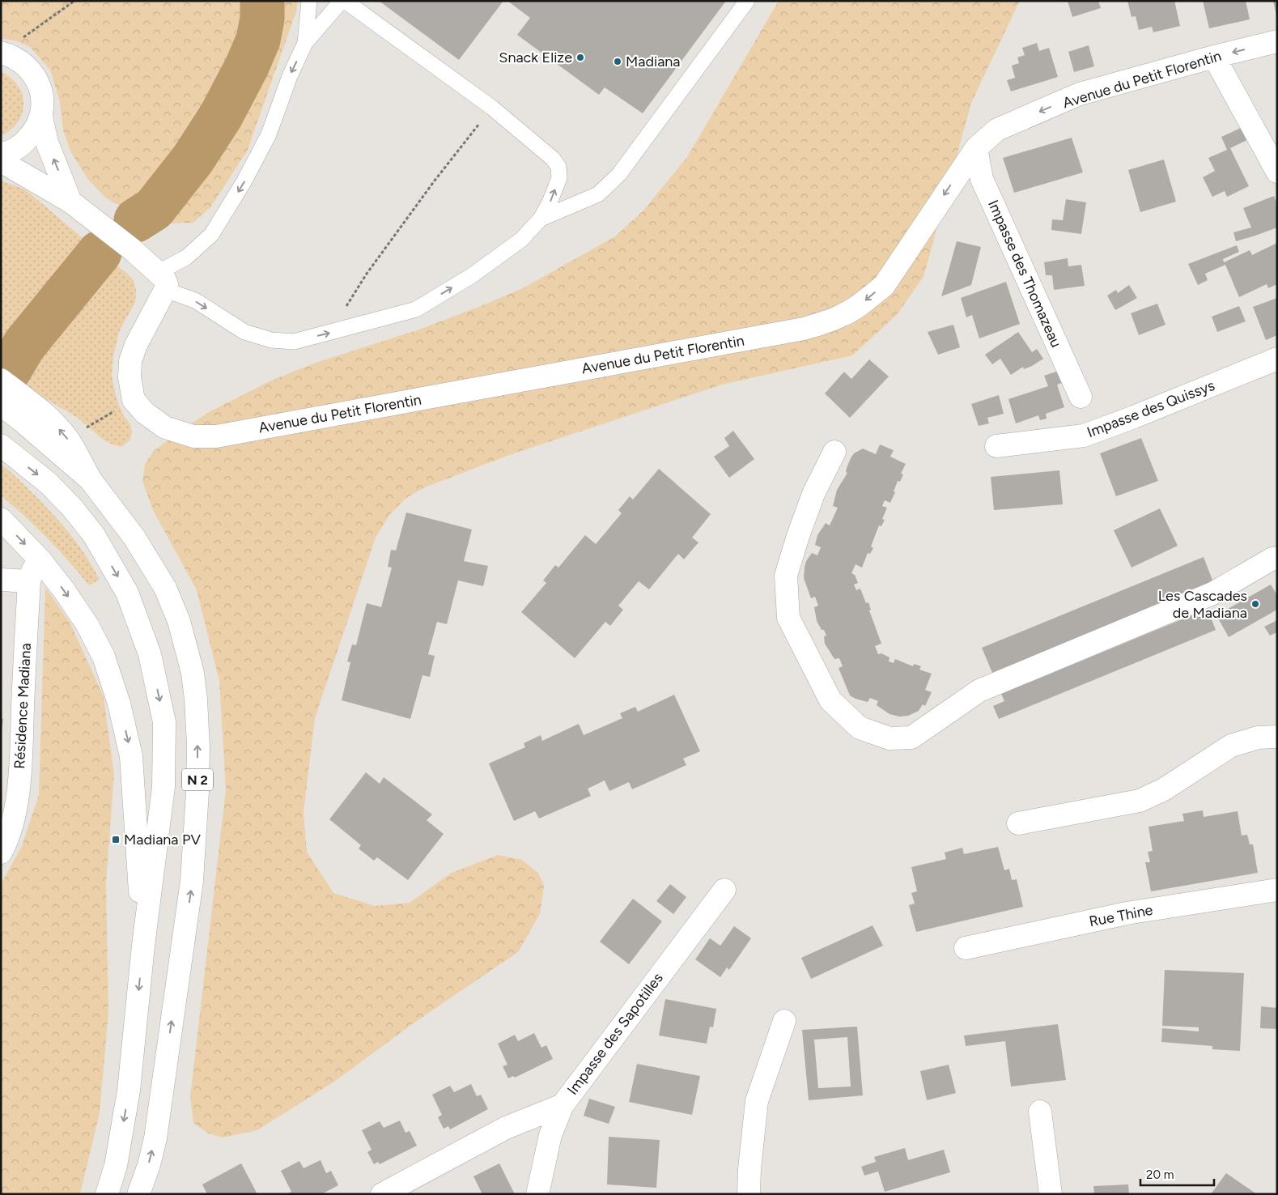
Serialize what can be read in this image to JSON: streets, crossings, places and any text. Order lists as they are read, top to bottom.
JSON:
{
  "streets": {
    "street": [
      "Avenue du Petit Florentin",
      "Impasse des Thomazeau",
      "Impasse des Quissys",
      "Résidence Madiana",
      "N 2",
      "Rue Thine",
      "Impasse des Sapotilles"
    ]
  },
  "crossings": [
    ["Avenue du Petit Florentin", "Impasse des Thomazeau"]
  ],
  "one_way": ["Avenue du Petit Florentin"],
  "places": {
    "other": ["Snack Elize", "Madiana", "Les Cascades de Madiana"],
    "transit": ["Madiana PV"]
  },
  "scale_bar": "20 m"
}
